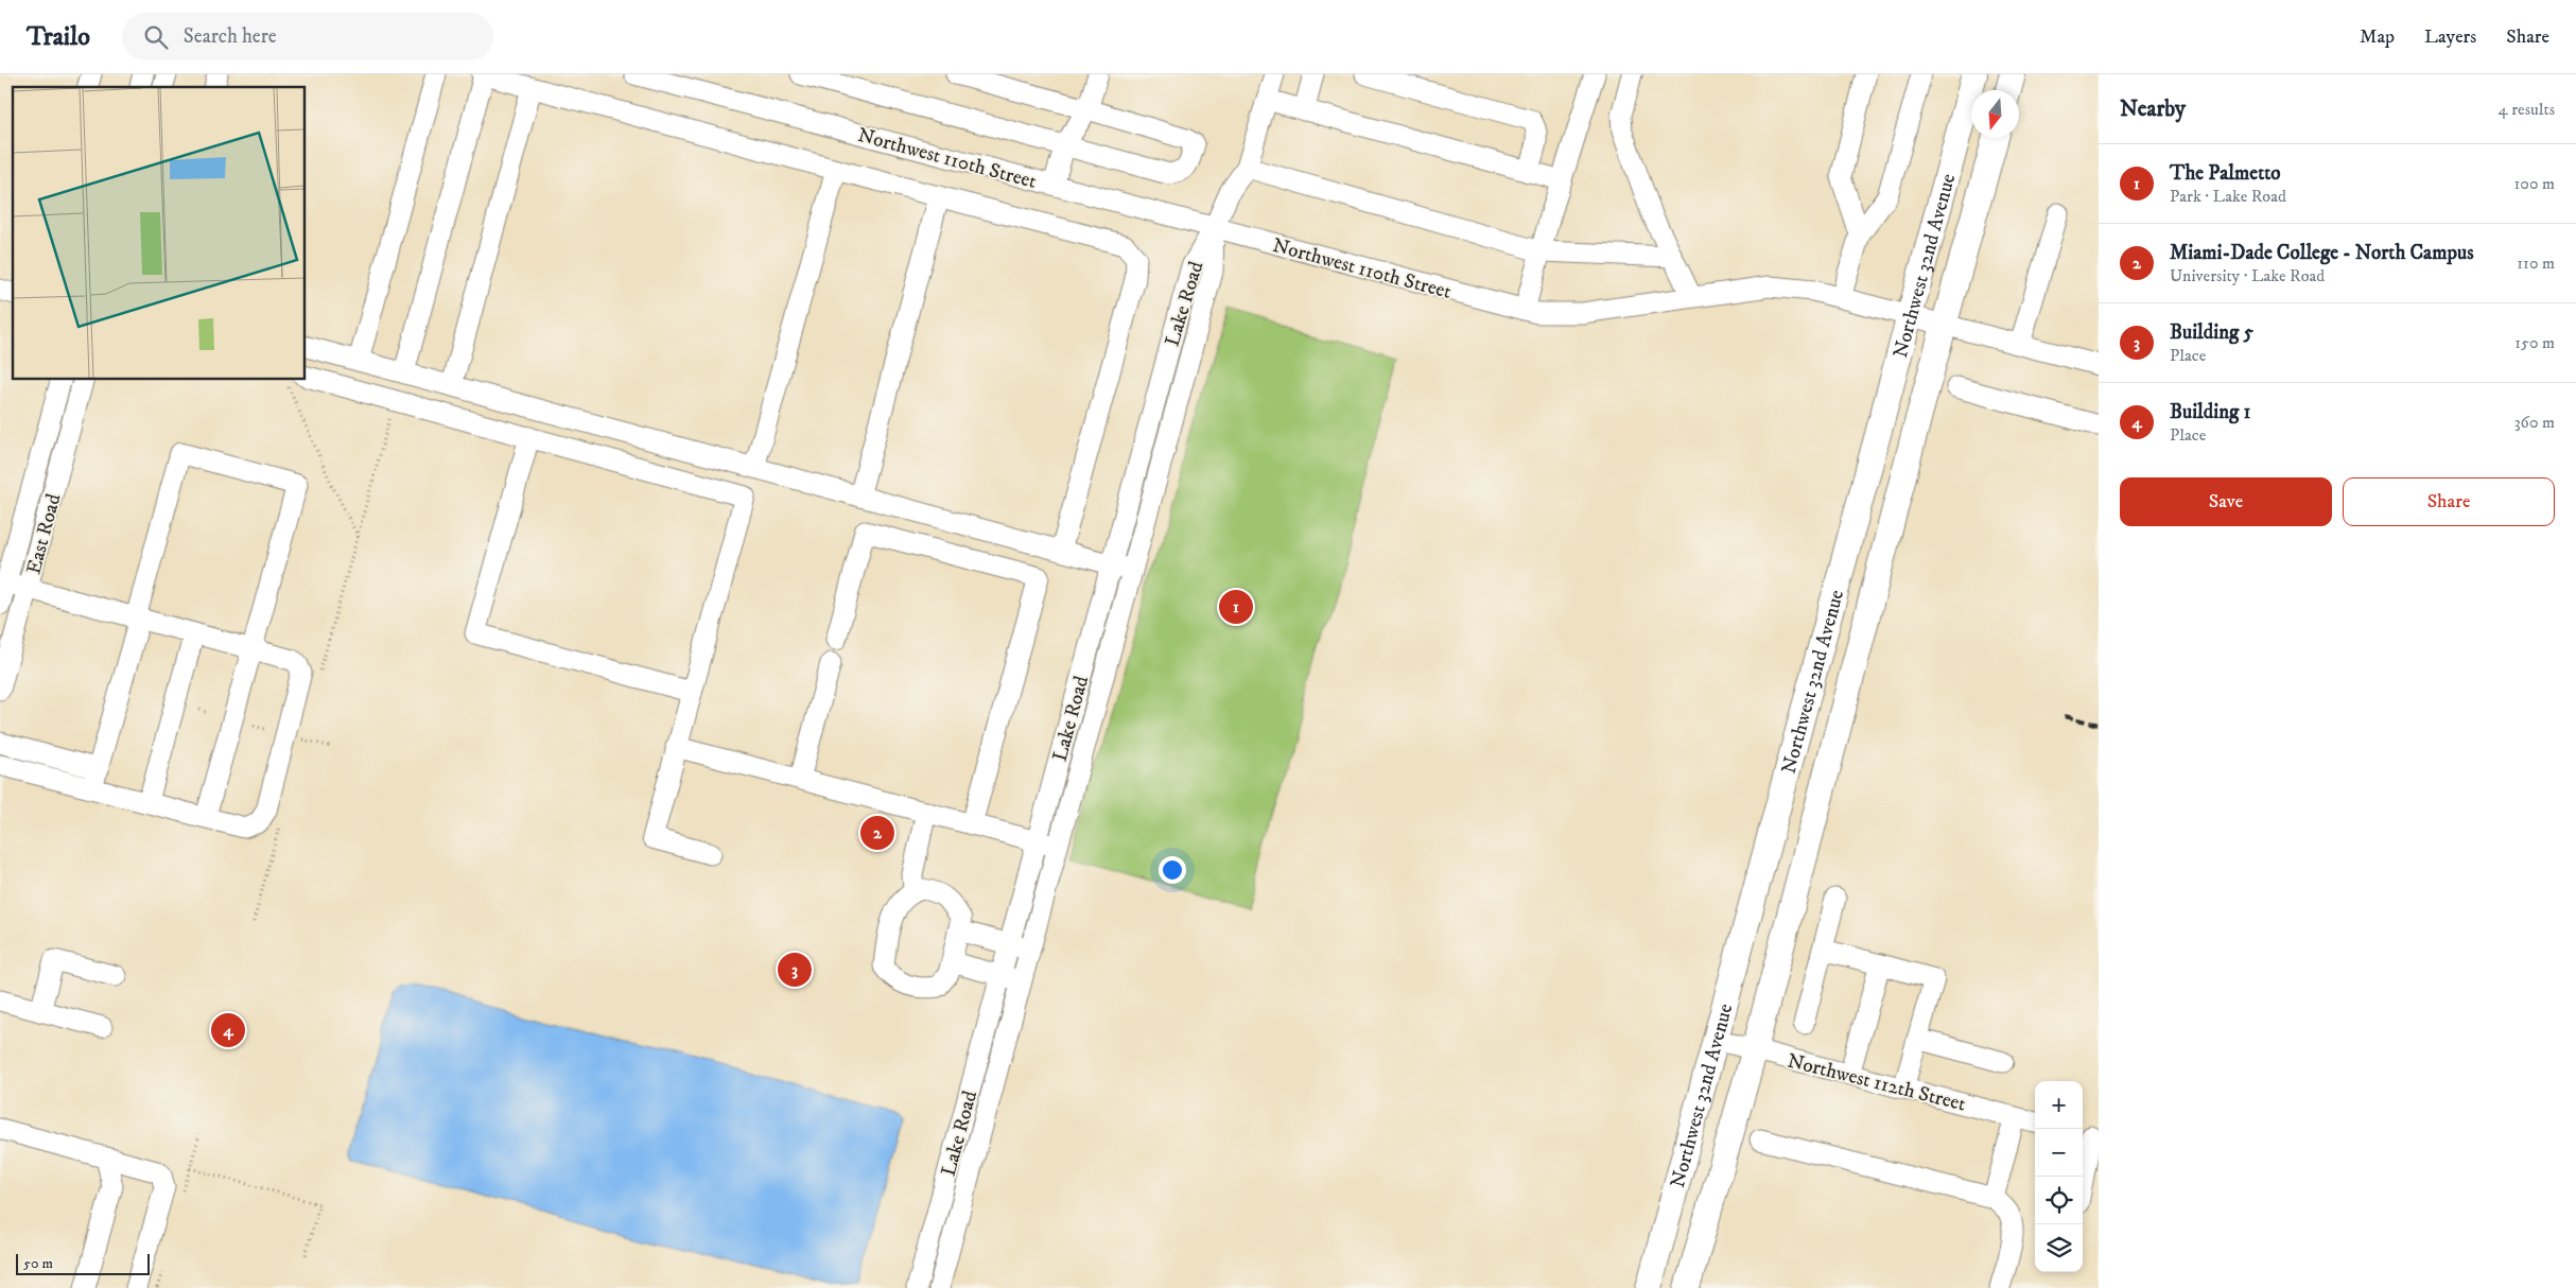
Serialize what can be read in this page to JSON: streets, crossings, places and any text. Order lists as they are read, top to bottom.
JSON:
{
  "streets": {
    "main road": ["Northwest 32nd Avenue"],
    "street": [
      "Northwest 110th Street",
      "Lake Road",
      "East Road",
      "Northwest 112th Street"
    ]
  },
  "crossings": [
    ["Northwest 110th Street", "Northwest 32nd Avenue"],
    ["Northwest 110th Street", "Lake Road"],
    ["Northwest 32nd Avenue", "Northwest 112th Street"]
  ],
  "scale_bar": "50 m",
  "north": "bottom",
  "page": {
    "header": "Trailo",
    "search": "Search here",
    "nav": ["Map", "Layers", "Share"],
    "heading": ["Nearby", "4 results"],
    "list": [
      {
        "mark": "1",
        "name": "The Palmetto",
        "note": "Park · Lake Road",
        "value": "100 m"
      },
      {
        "mark": "2",
        "name": "Miami-Dade College - North Campus",
        "note": "University · Lake Road",
        "value": "110 m"
      },
      {
        "mark": "3",
        "name": "Building 5",
        "note": "Place",
        "value": "150 m"
      },
      {
        "mark": "4",
        "name": "Building 1",
        "note": "Place",
        "value": "360 m"
      }
    ],
    "buttons": ["Save", "Share"],
    "pins": [
      "1",
      "2",
      "3",
      "4"
    ],
    "map_buttons": ["+", "−"],
    "scale": "50 m"
  }
}
